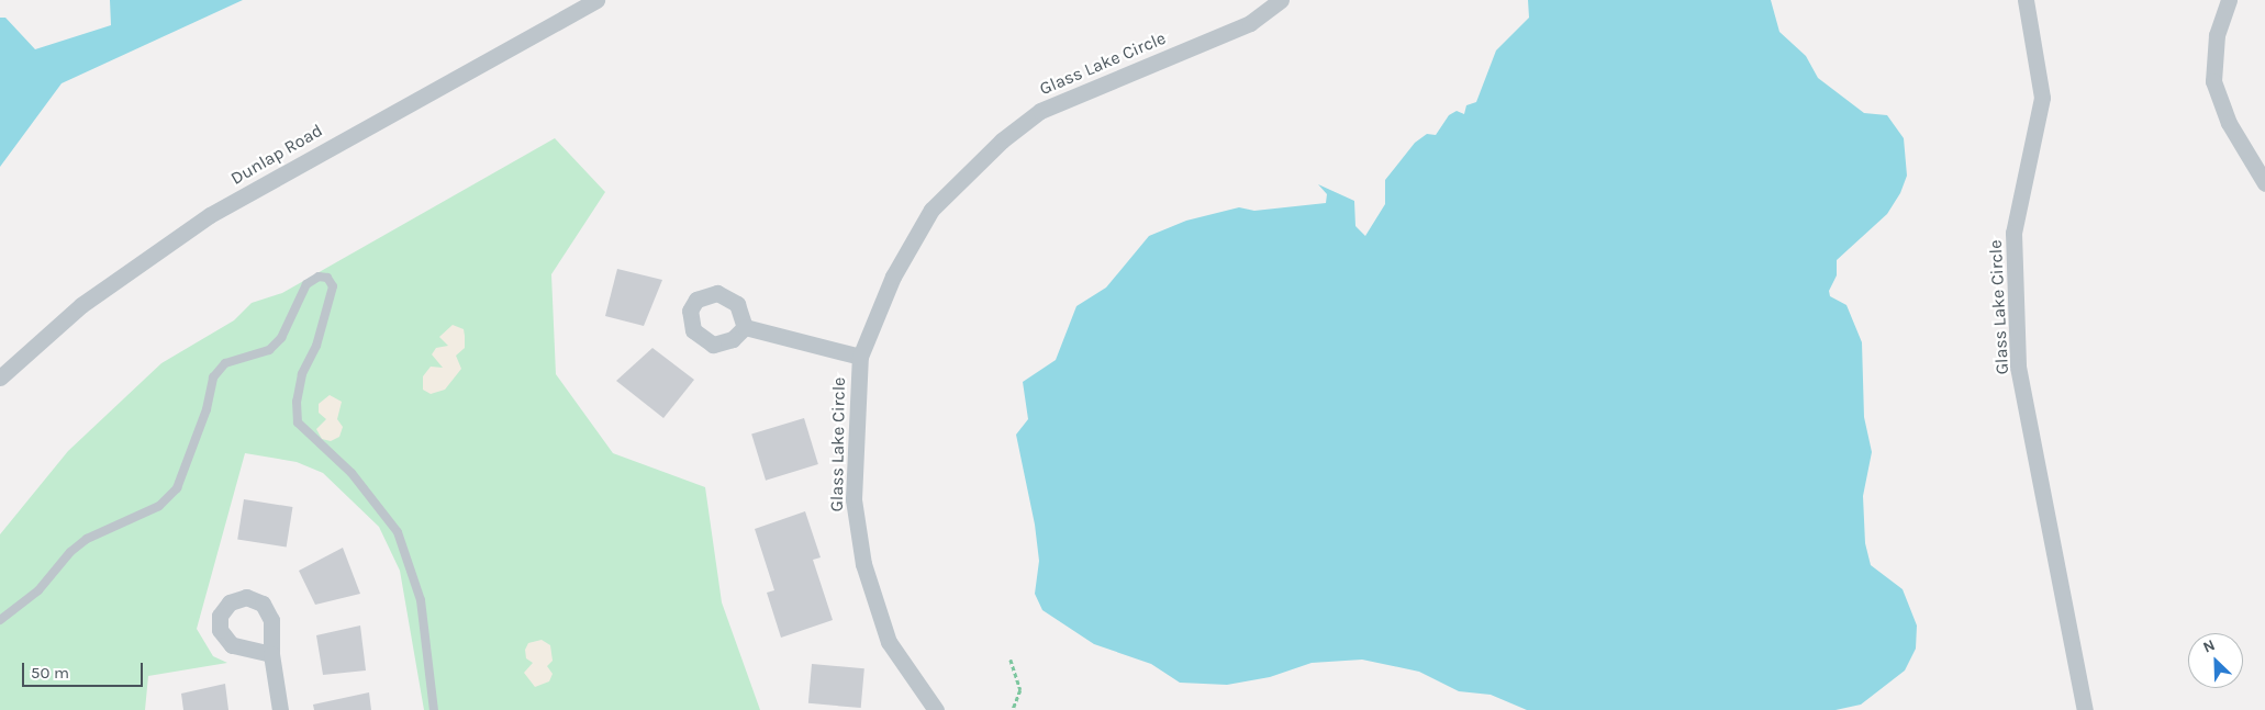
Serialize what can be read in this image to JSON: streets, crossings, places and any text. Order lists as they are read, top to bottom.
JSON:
{
  "streets": {
    "street": ["Glass Lake Circle", "Dunlap Road"]
  },
  "scale_bar": "50 m",
  "north": "top left"
}
